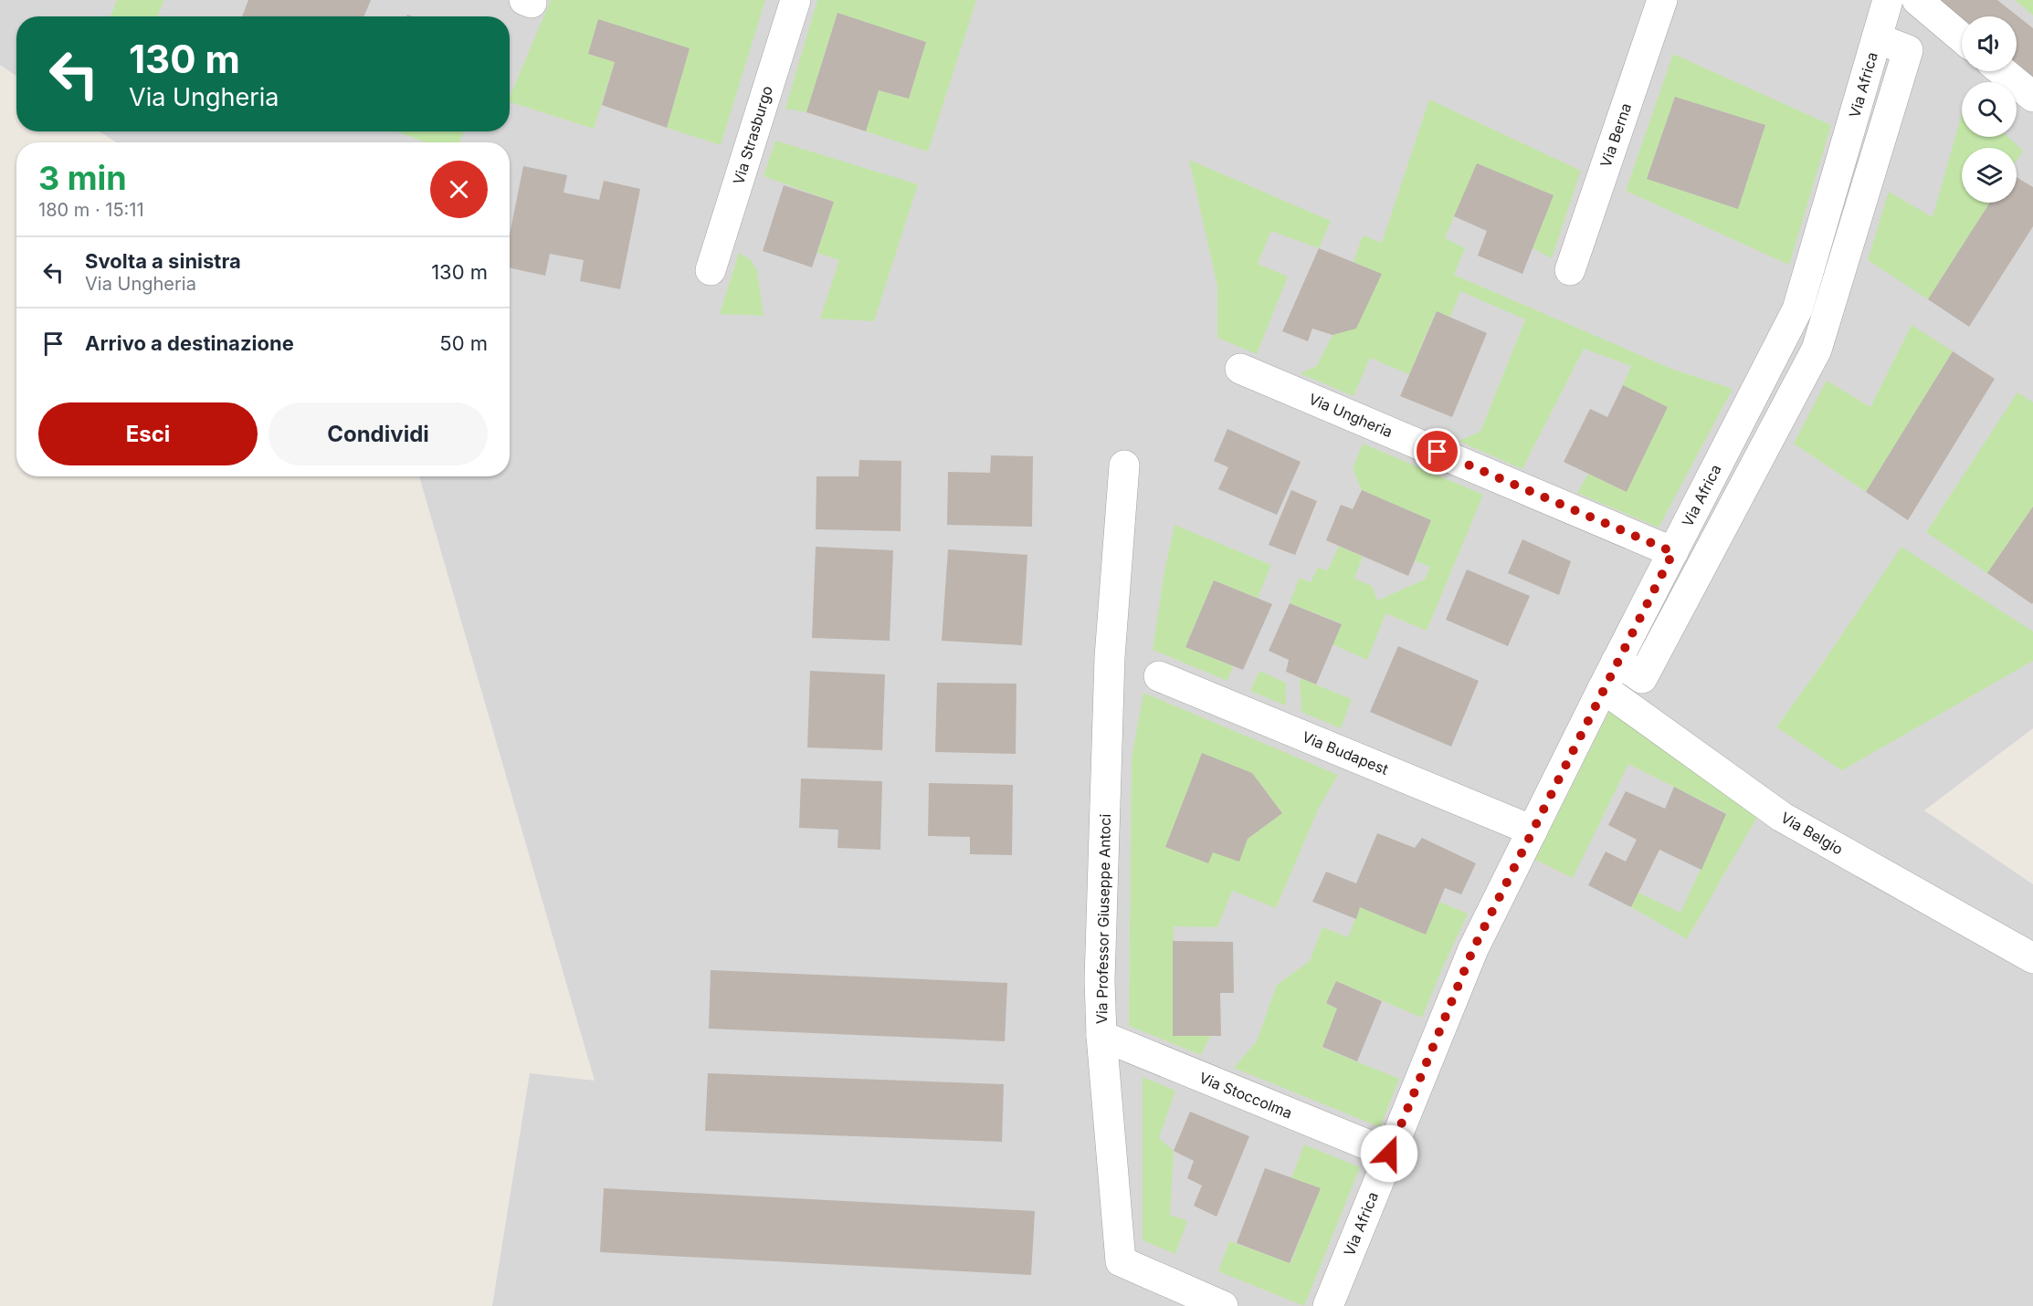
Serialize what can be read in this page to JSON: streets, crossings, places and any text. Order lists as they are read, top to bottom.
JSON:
{
  "streets": {
    "street": [
      "Via Africa",
      "Via Strasburgo",
      "Via Berna",
      "Via Ungheria",
      "Via Budapest",
      "Via Belgio",
      "Via Professor Giuseppe Antoci",
      "Via Stoccolma"
    ]
  },
  "crossings": [
    ["Via Africa", "Via Ungheria"],
    ["Via Africa", "Via Budapest"],
    ["Via Africa", "Via Belgio"],
    ["Via Africa", "Via Stoccolma"],
    ["Via Professor Giuseppe Antoci", "Via Stoccolma"]
  ],
  "page": {
    "turn": ["130 m", "Via Ungheria"],
    "heading": ["3 min", "180 m · 15:11"],
    "list": [
      {
        "name": "Svolta a sinistra",
        "note": "Via Ungheria",
        "value": "130 m"
      },
      {
        "name": "Arrivo a destinazione",
        "value": "50 m"
      }
    ],
    "buttons": ["Esci", "Condividi"]
  }
}
